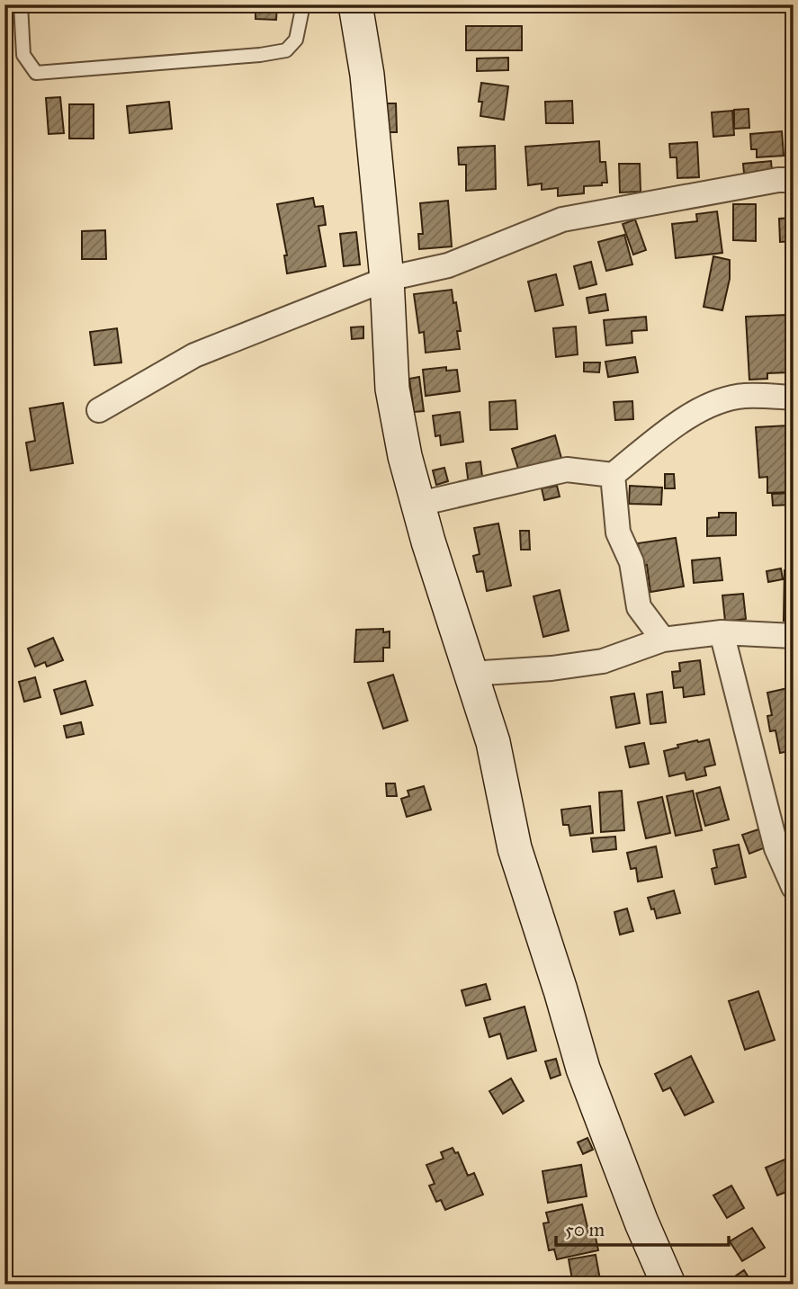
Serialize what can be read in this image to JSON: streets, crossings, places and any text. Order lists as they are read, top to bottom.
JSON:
{
  "scale_bar": "50 m"
}
